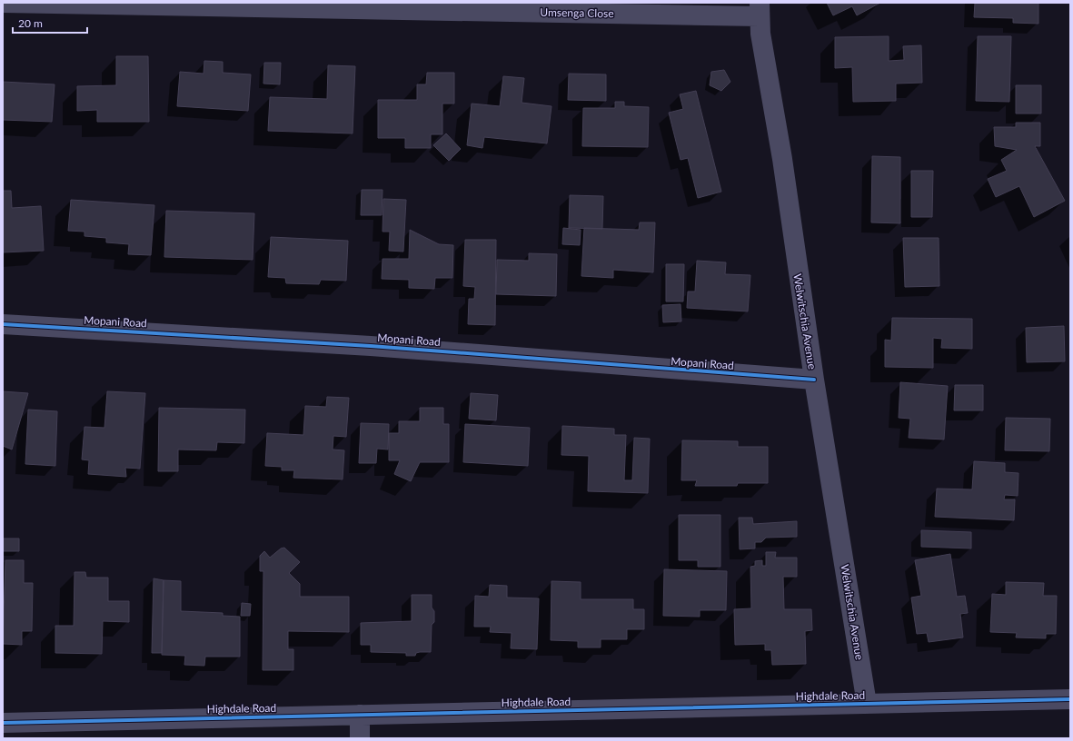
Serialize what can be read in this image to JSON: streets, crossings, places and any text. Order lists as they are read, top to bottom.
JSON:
{
  "streets": {
    "street": [
      "Umsenga Close",
      "Mopani Road",
      "Welwitschia Avenue",
      "Highdale Road"
    ]
  },
  "crossings": [
    ["Umsenga Close", "Welwitschia Avenue"],
    ["Mopani Road", "Welwitschia Avenue"],
    ["Welwitschia Avenue", "Highdale Road"]
  ],
  "scale_bar": "20 m"
}
